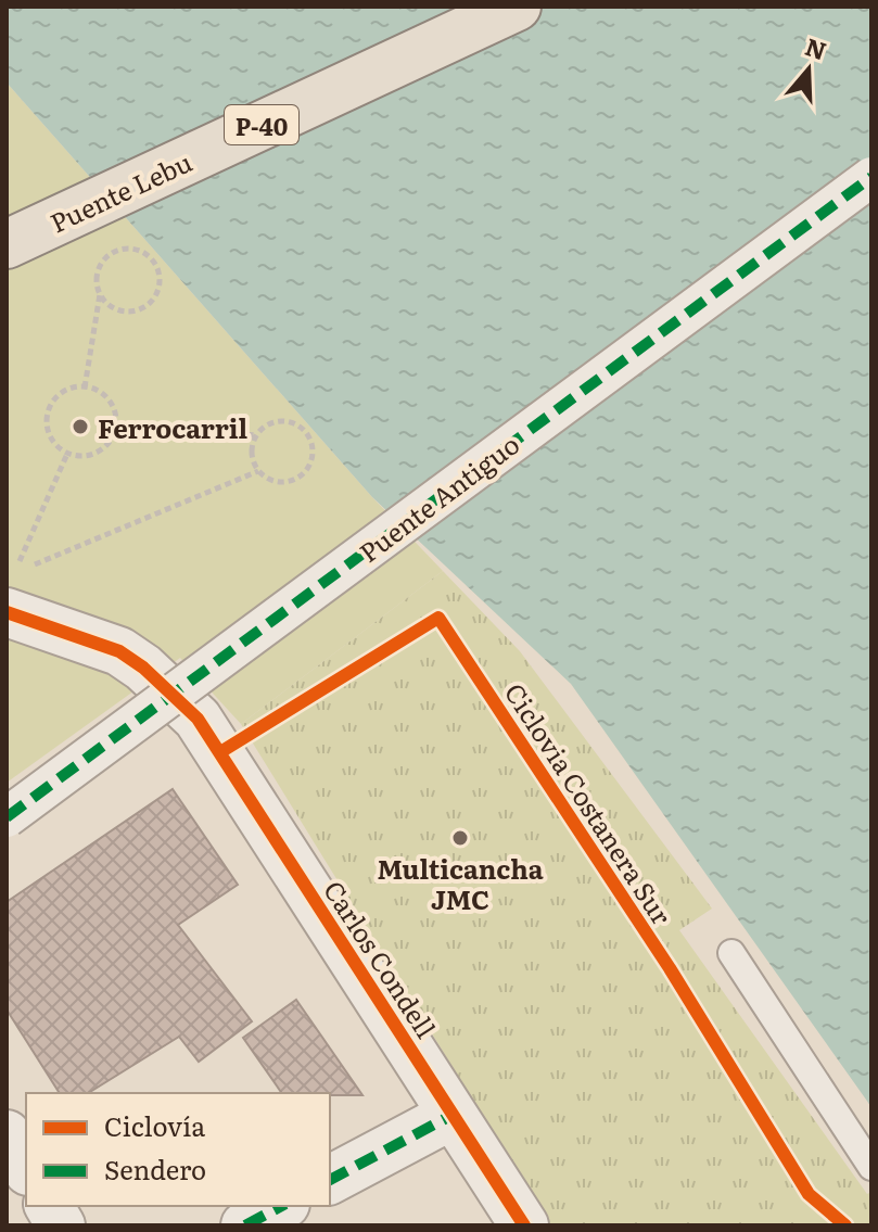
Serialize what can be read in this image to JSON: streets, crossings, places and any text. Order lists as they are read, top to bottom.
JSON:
{
  "streets": {
    "main road": ["P-40", "Puente Lebu"],
    "street": ["Puente Antiguo", "Carlos Condell"],
    "cycle path": ["Ciclovia Costanera Sur"]
  },
  "places": ["Ferrocarril", "Multicancha JMC"],
  "legend": ["Ciclovía", "Sendero"],
  "north": "top"
}
